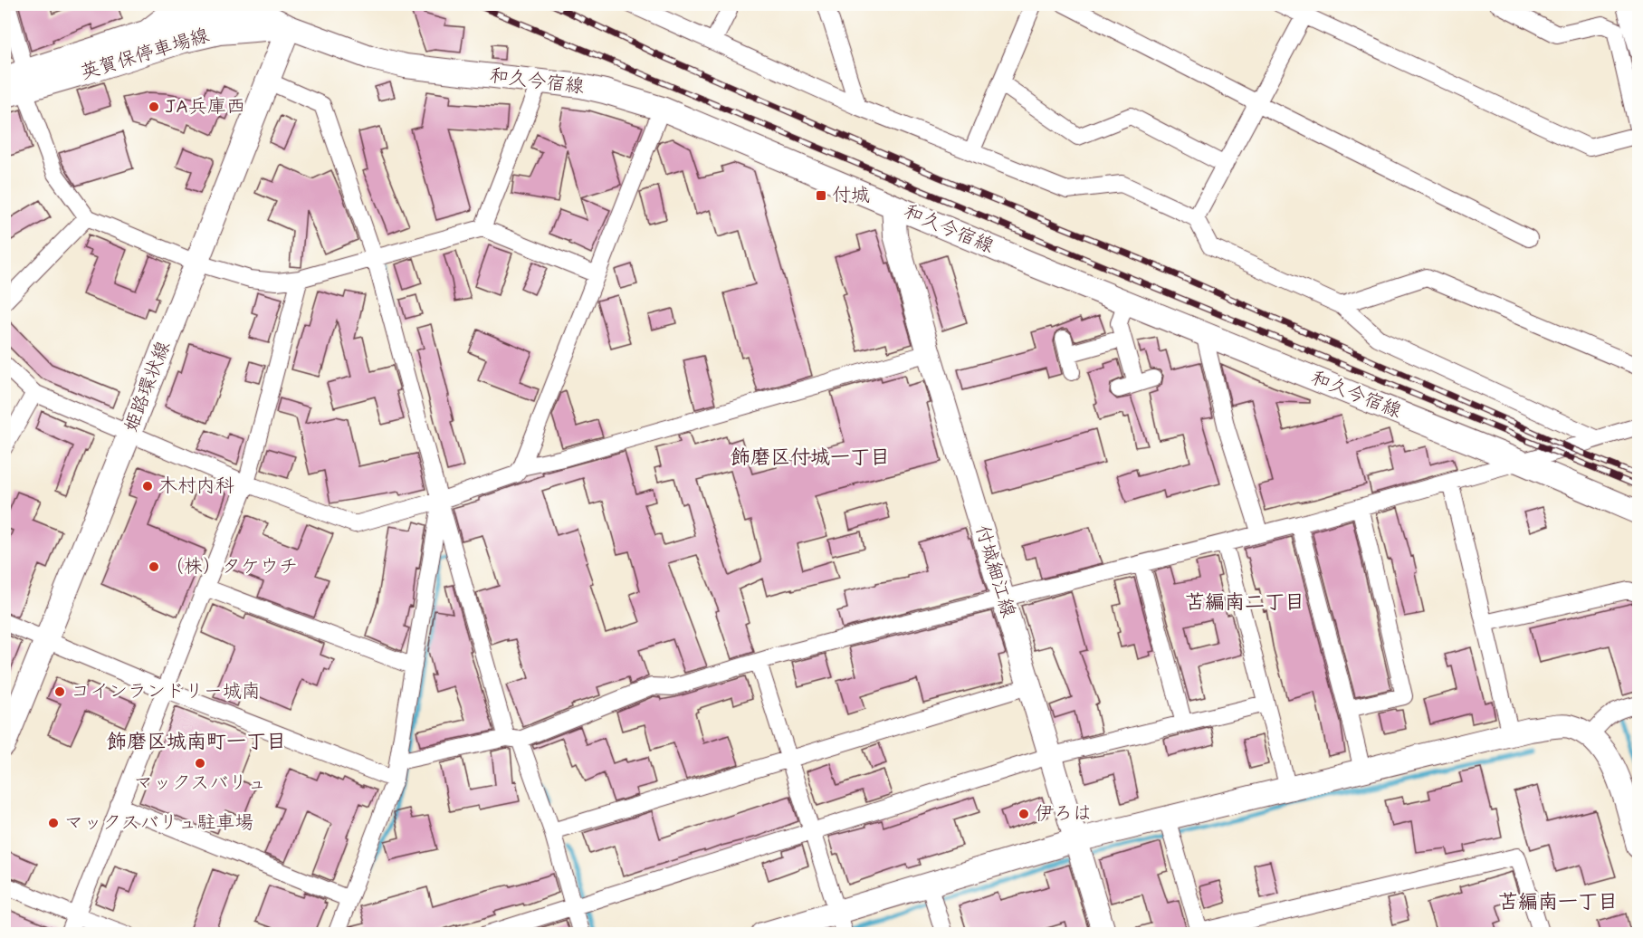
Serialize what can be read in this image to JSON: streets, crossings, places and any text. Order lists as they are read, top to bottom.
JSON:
{
  "streets": {
    "main road": [
      "英賀保停車場線",
      "和久今宿線",
      "姫路環状線",
      "付城細江線"
    ]
  },
  "crossings": [
    ["英賀保停車場線", "和久今宿線"],
    ["英賀保停車場線", "姫路環状線"],
    ["和久今宿線", "姫路環状線"],
    ["和久今宿線", "付城細江線"]
  ],
  "districts": [
    "飾磨区付城一丁目",
    "苫編南二丁目",
    "飾磨区城南町一丁目",
    "苫編南一丁目"
  ],
  "places": {
    "other": [
      "JA兵庫西",
      "木村内科",
      "（株）タケウチ",
      "コインランドリー城南",
      "マックスバリュ",
      "伊ろは",
      "マックスバリュ駐車場"
    ],
    "transit": ["付城"]
  }
}
